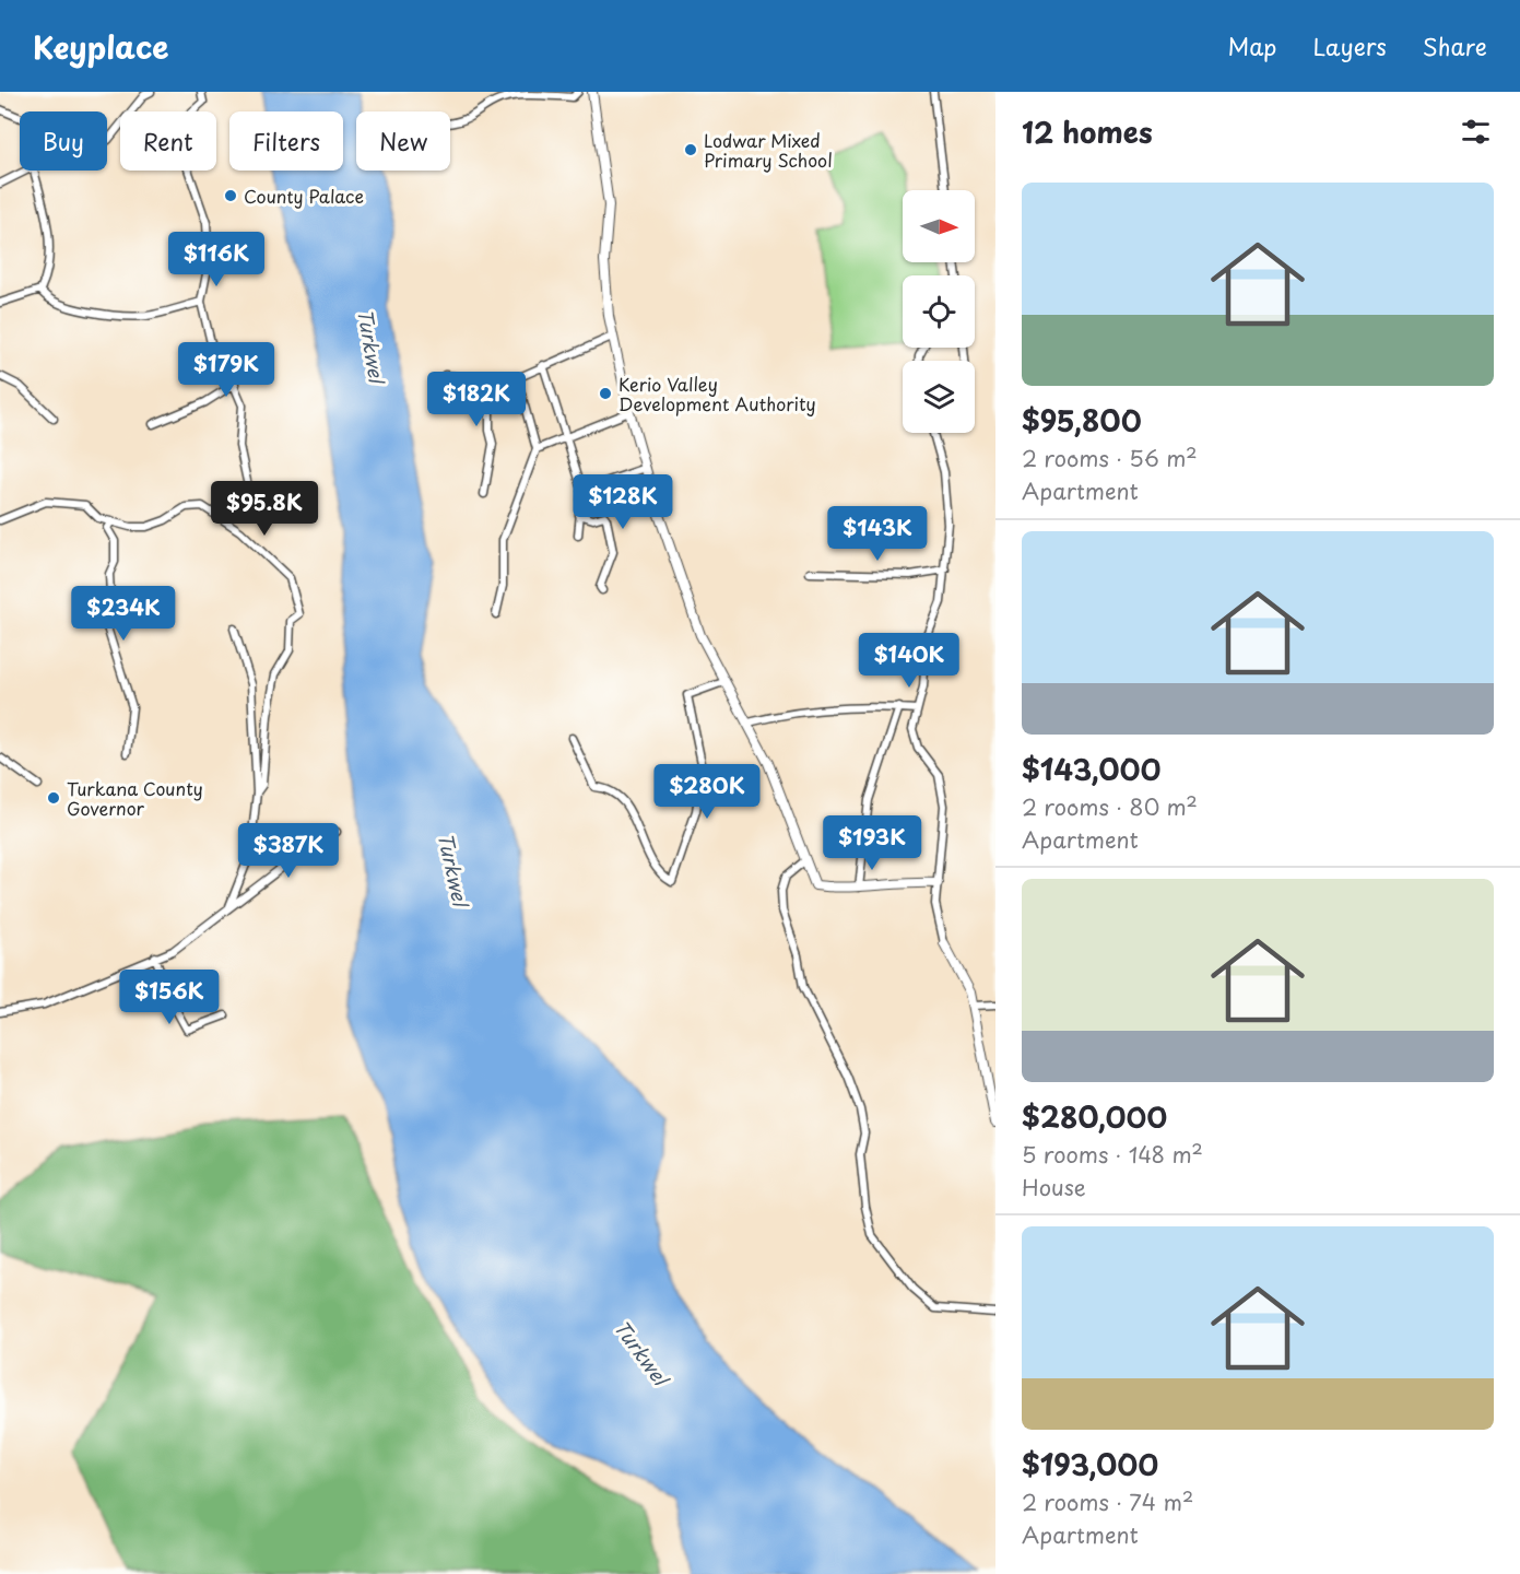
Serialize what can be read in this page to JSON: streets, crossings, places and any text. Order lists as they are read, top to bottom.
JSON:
{
  "water": ["Turkwel"],
  "places": [
    "Lodwar Mixed Primary School",
    "County Palace",
    "Kerio Valley Development Authority",
    "Turkana County Governor"
  ],
  "north": "right",
  "page": {
    "header": "Keyplace",
    "nav": ["Map", "Layers", "Share"],
    "heading": "12 homes",
    "chip": [
      "Buy",
      "Rent",
      "Filters",
      "New"
    ],
    "list": [
      {
        "name": "$95,800",
        "note": "2 rooms · 56 m² · Apartment"
      },
      {
        "name": "$143,000",
        "note": "2 rooms · 80 m² · Apartment"
      },
      {
        "name": "$280,000",
        "note": "5 rooms · 148 m² · House"
      },
      {
        "name": "$193,000",
        "note": "2 rooms · 74 m² · Apartment"
      }
    ],
    "price": [
      "$116K",
      "$179K",
      "$182K",
      "$128K",
      "$95.8K",
      "$143K",
      "$234K",
      "$140K",
      "$280K",
      "$193K",
      "$387K",
      "$156K"
    ]
  }
}
